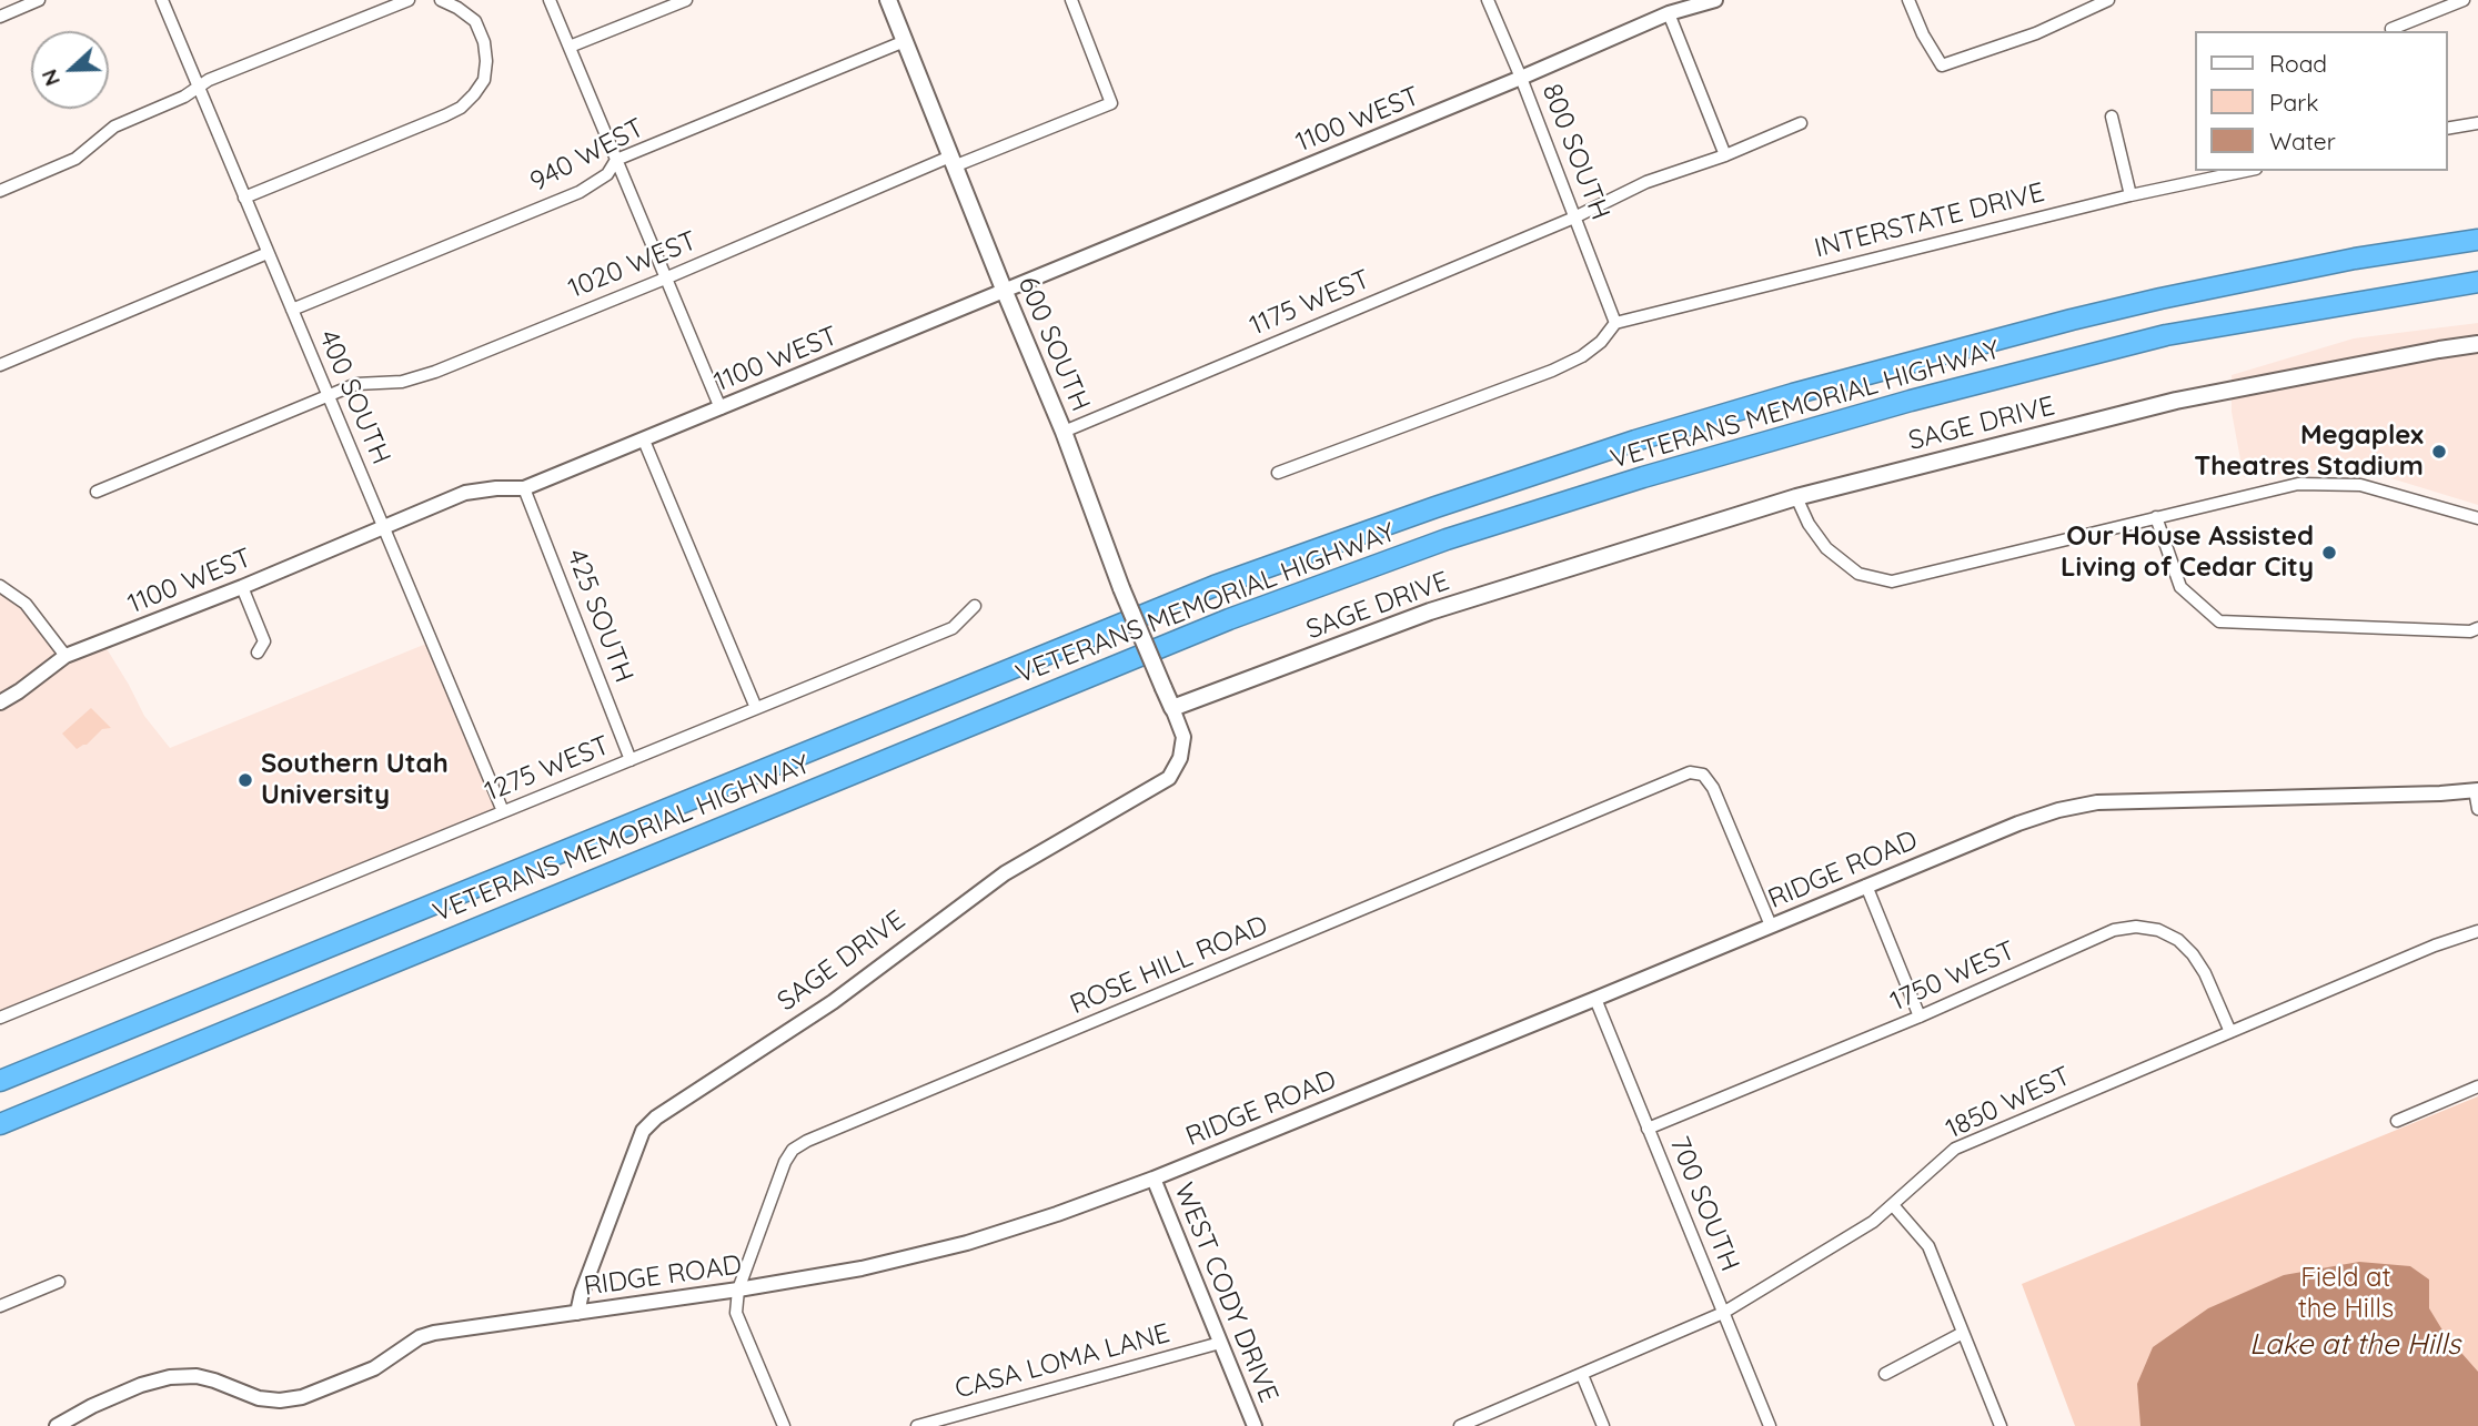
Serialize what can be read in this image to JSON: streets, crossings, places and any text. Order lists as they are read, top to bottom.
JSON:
{
  "streets": {
    "highway": ["VETERANS MEMORIAL HIGHWAY"],
    "main road": ["600 SOUTH", "SAGE DRIVE"],
    "street": [
      "1100 WEST",
      "800 SOUTH",
      "940 WEST",
      "INTERSTATE DRIVE",
      "1020 WEST",
      "1175 WEST",
      "400 SOUTH",
      "425 SOUTH",
      "1275 WEST",
      "RIDGE ROAD",
      "ROSE HILL ROAD",
      "1750 WEST",
      "1850 WEST",
      "700 SOUTH",
      "WEST CODY DRIVE",
      "CASA LOMA LANE"
    ]
  },
  "crossings": [
    ["1100 WEST", "800 SOUTH"],
    ["1100 WEST", "600 SOUTH"],
    ["1100 WEST", "400 SOUTH"],
    ["1100 WEST", "425 SOUTH"],
    ["800 SOUTH", "INTERSTATE DRIVE"],
    ["800 SOUTH", "1175 WEST"],
    ["940 WEST", "600 SOUTH"],
    ["940 WEST", "400 SOUTH"],
    ["1020 WEST", "600 SOUTH"],
    ["1020 WEST", "400 SOUTH"],
    ["1175 WEST", "600 SOUTH"],
    ["600 SOUTH", "SAGE DRIVE"],
    ["400 SOUTH", "1275 WEST"],
    ["SAGE DRIVE", "RIDGE ROAD"],
    ["425 SOUTH", "1275 WEST"],
    ["RIDGE ROAD", "ROSE HILL ROAD"],
    ["RIDGE ROAD", "700 SOUTH"],
    ["RIDGE ROAD", "WEST CODY DRIVE"],
    ["1750 WEST", "1850 WEST"],
    ["1750 WEST", "700 SOUTH"],
    ["1850 WEST", "700 SOUTH"],
    ["WEST CODY DRIVE", "CASA LOMA LANE"]
  ],
  "water": ["Lake at the Hills"],
  "parks": ["Field at the Hills"],
  "places": ["Megaplex Theatres Stadium", "Our House Assisted Living of Cedar City", "Southern Utah University"],
  "legend": ["Road", "Park", "Water"],
  "north": "left"
}
